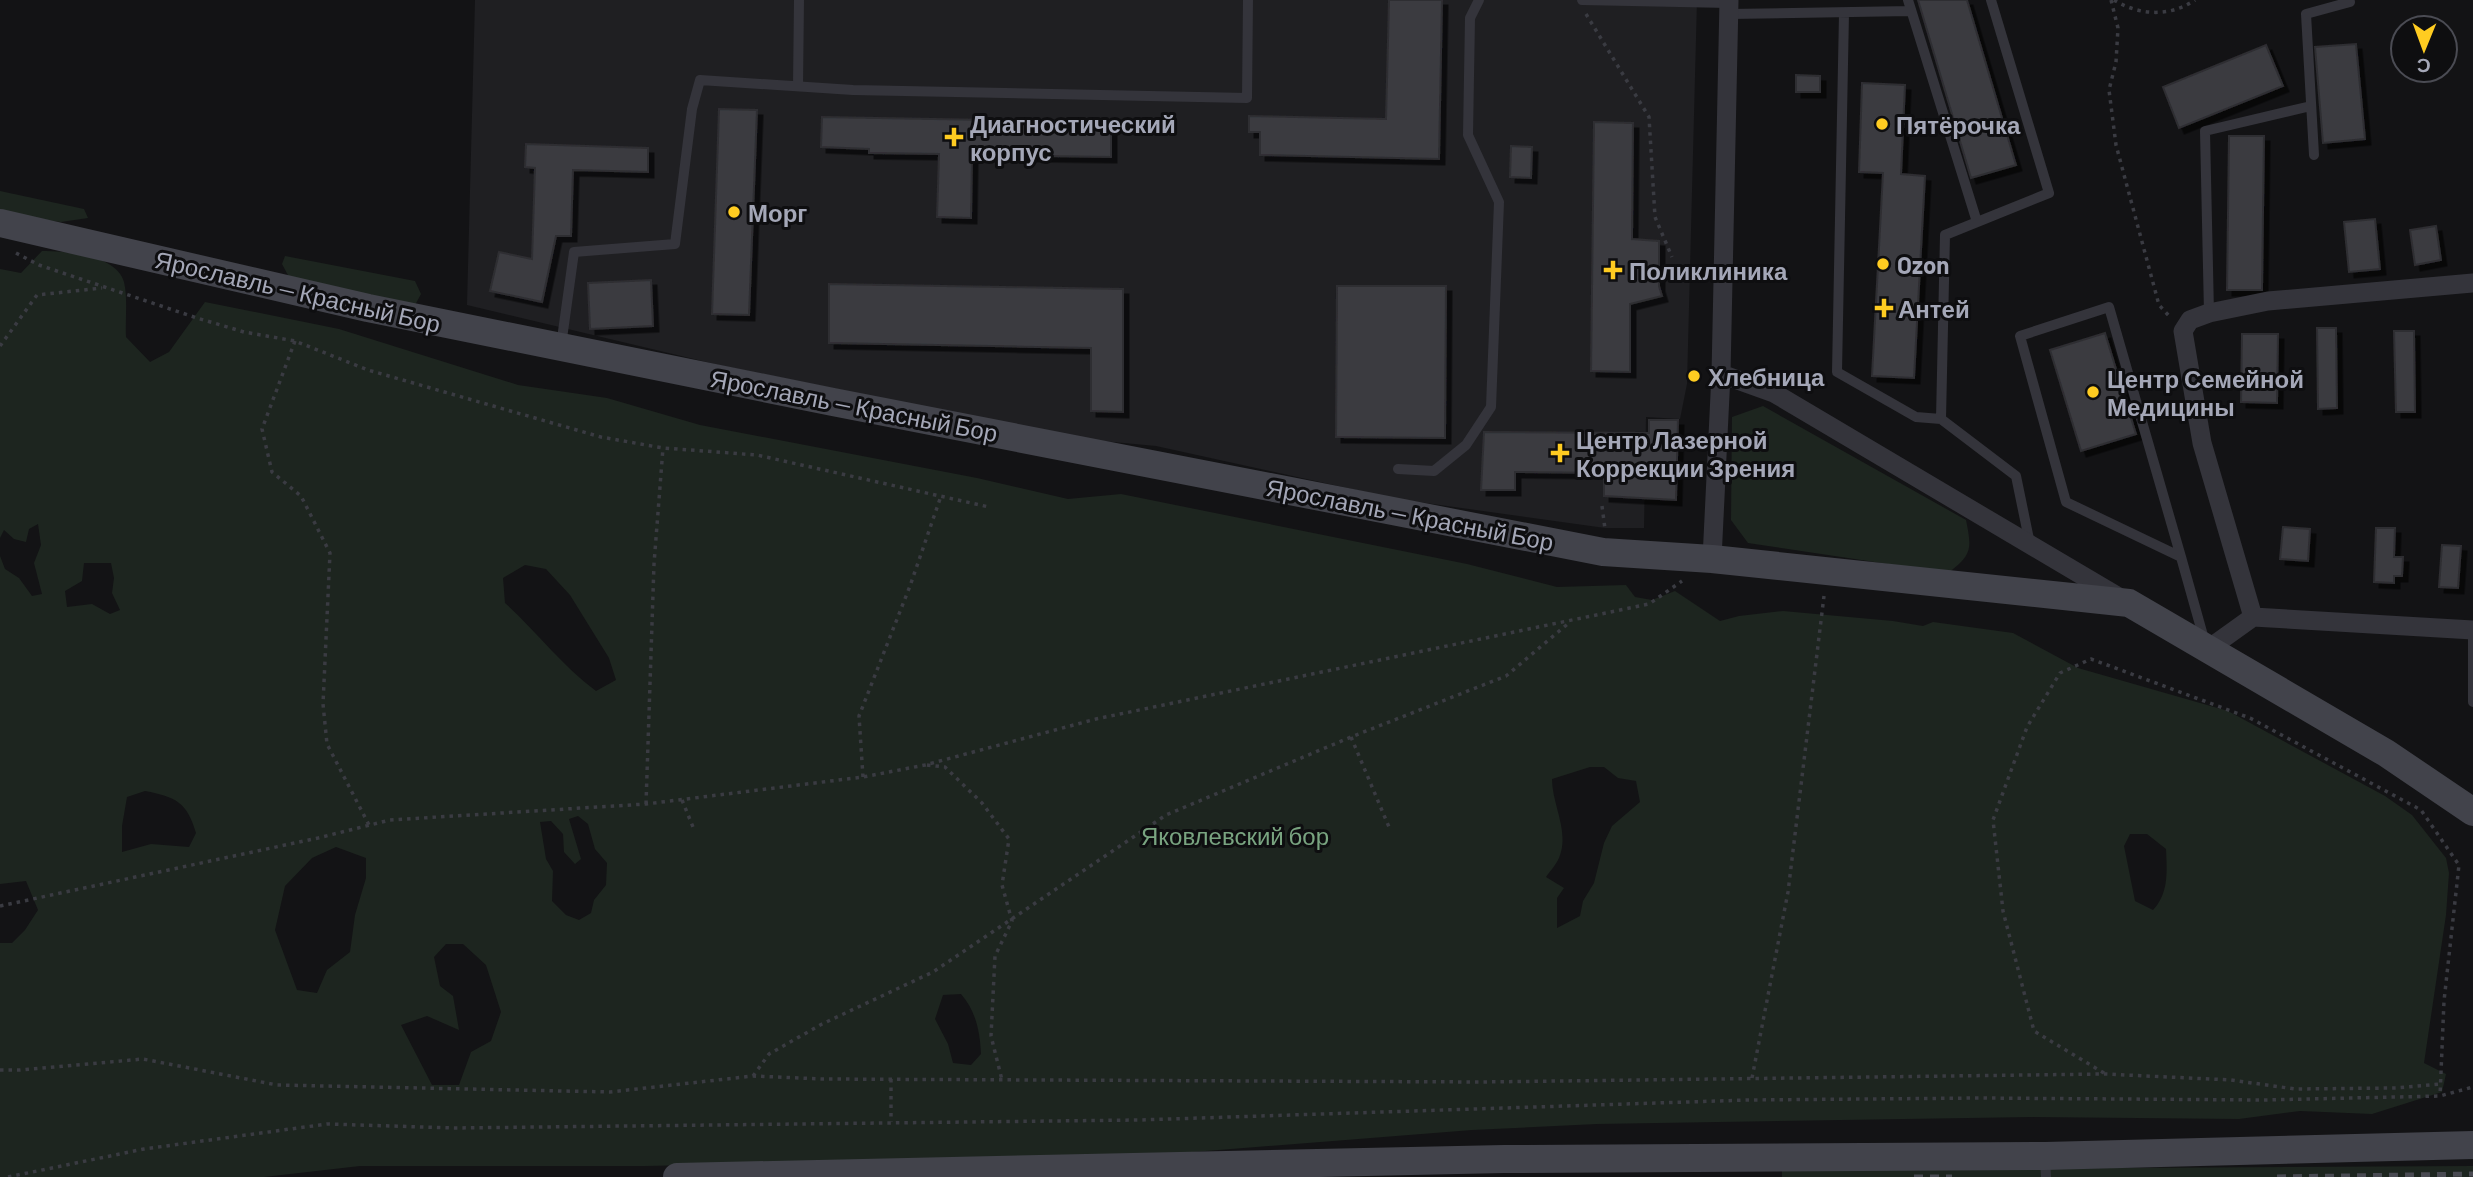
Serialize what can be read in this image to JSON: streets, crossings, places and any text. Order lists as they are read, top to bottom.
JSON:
{
  "streets": {
    "street": ["Ярославль — Красный Бор"]
  },
  "parks": ["Яковлевский бор"],
  "places": {
    "other": [
      "Пятёрочка",
      "Морг",
      "Ozon",
      "Хлебница",
      "Центр Семейной Медицины"
    ],
    "health": [
      "Диагностический корпус",
      "Поликлиника",
      "Антей",
      "Центр Лазерной Коррекции Зрения"
    ]
  },
  "north": "bottom"
}
